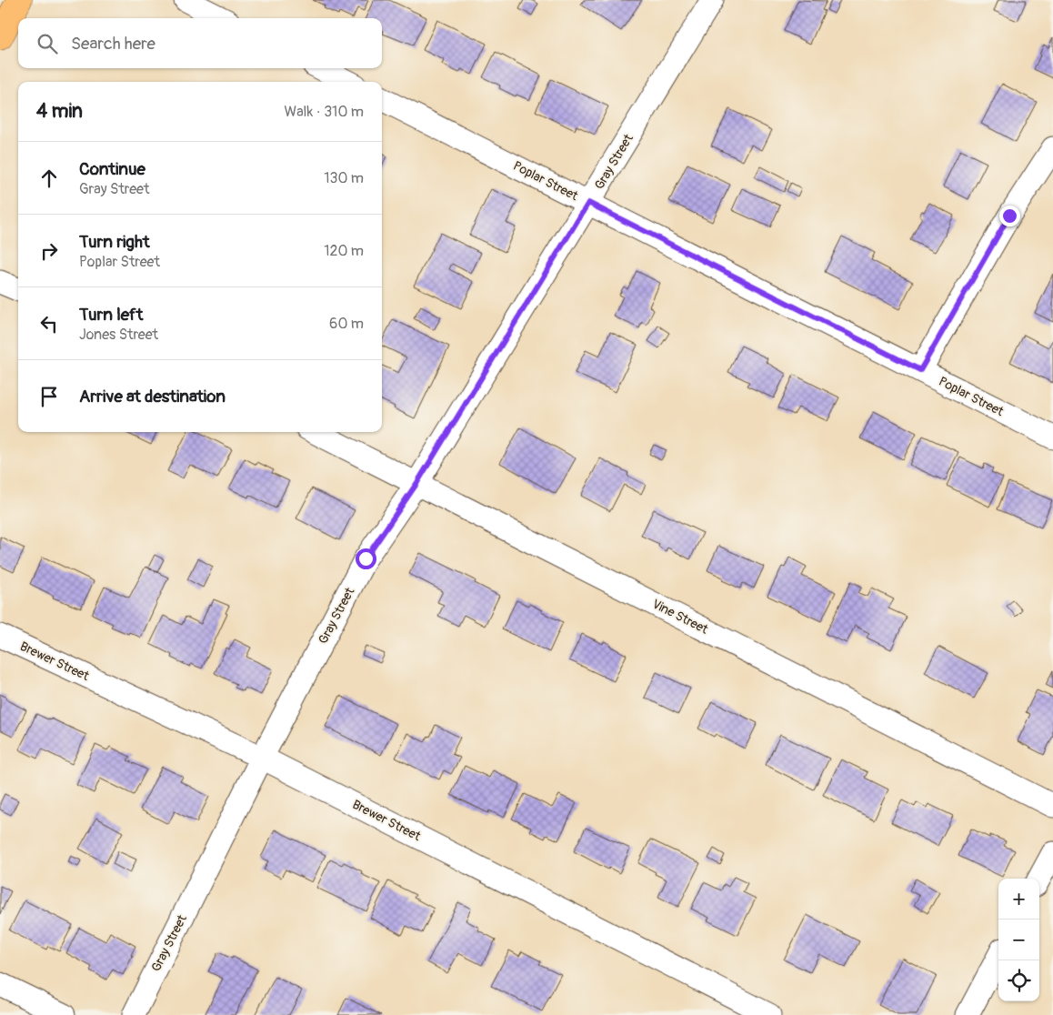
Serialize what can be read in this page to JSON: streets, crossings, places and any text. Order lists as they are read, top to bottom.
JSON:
{
  "streets": {
    "street": [
      "Gray Street",
      "Poplar Street",
      "Vine Street",
      "Brewer Street"
    ]
  },
  "crossings": [
    ["Gray Street", "Poplar Street"],
    ["Gray Street", "Vine Street"],
    ["Gray Street", "Brewer Street"]
  ],
  "page": {
    "search": "Search here",
    "heading": ["4 min", "Walk · 310 m"],
    "list": [
      ["Continue", "Gray Street", "130 m"],
      ["Turn right", "Poplar Street", "120 m"],
      ["Turn left", "Jones Street", "60 m"],
      "Arrive at destination"
    ],
    "map_buttons": ["+", "−"]
  }
}
